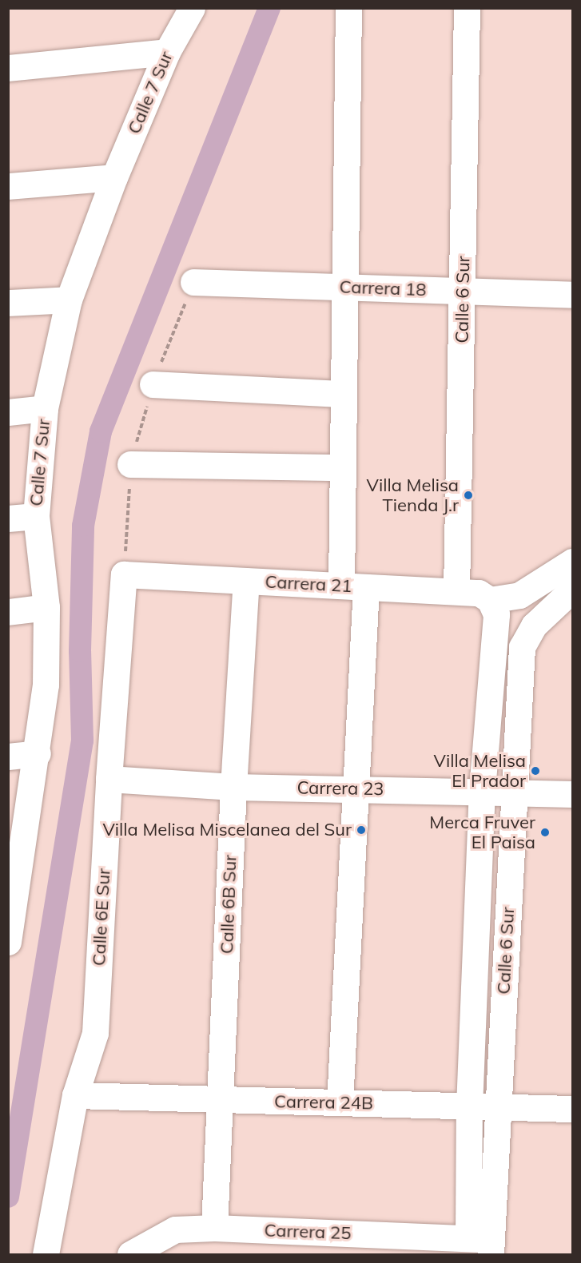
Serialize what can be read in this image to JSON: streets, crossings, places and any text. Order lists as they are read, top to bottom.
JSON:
{
  "streets": {
    "street": [
      "Calle 7 Sur",
      "Carrera 18",
      "Calle 6 Sur",
      "Carrera 21",
      "Carrera 23",
      "Calle 6B Sur",
      "Calle 6E Sur",
      "Carrera 24B",
      "Carrera 25"
    ]
  },
  "crossings": [
    ["Carrera 18", "Calle 6 Sur"],
    ["Calle 6 Sur", "Carrera 21"],
    ["Calle 6 Sur", "Carrera 23"],
    ["Calle 6 Sur", "Carrera 24B"],
    ["Calle 6 Sur", "Carrera 25"],
    ["Carrera 21", "Calle 6B Sur"],
    ["Carrera 21", "Calle 6E Sur"],
    ["Carrera 23", "Calle 6B Sur"],
    ["Carrera 23", "Calle 6E Sur"],
    ["Calle 6B Sur", "Carrera 24B"],
    ["Calle 6B Sur", "Carrera 25"],
    ["Calle 6E Sur", "Carrera 24B"]
  ],
  "places": [
    "Villa Melisa Tienda J.r",
    "Villa Melisa El Prador",
    "Villa Melisa Miscelanea del Sur",
    "Merca Fruver El Paisa"
  ]
}
